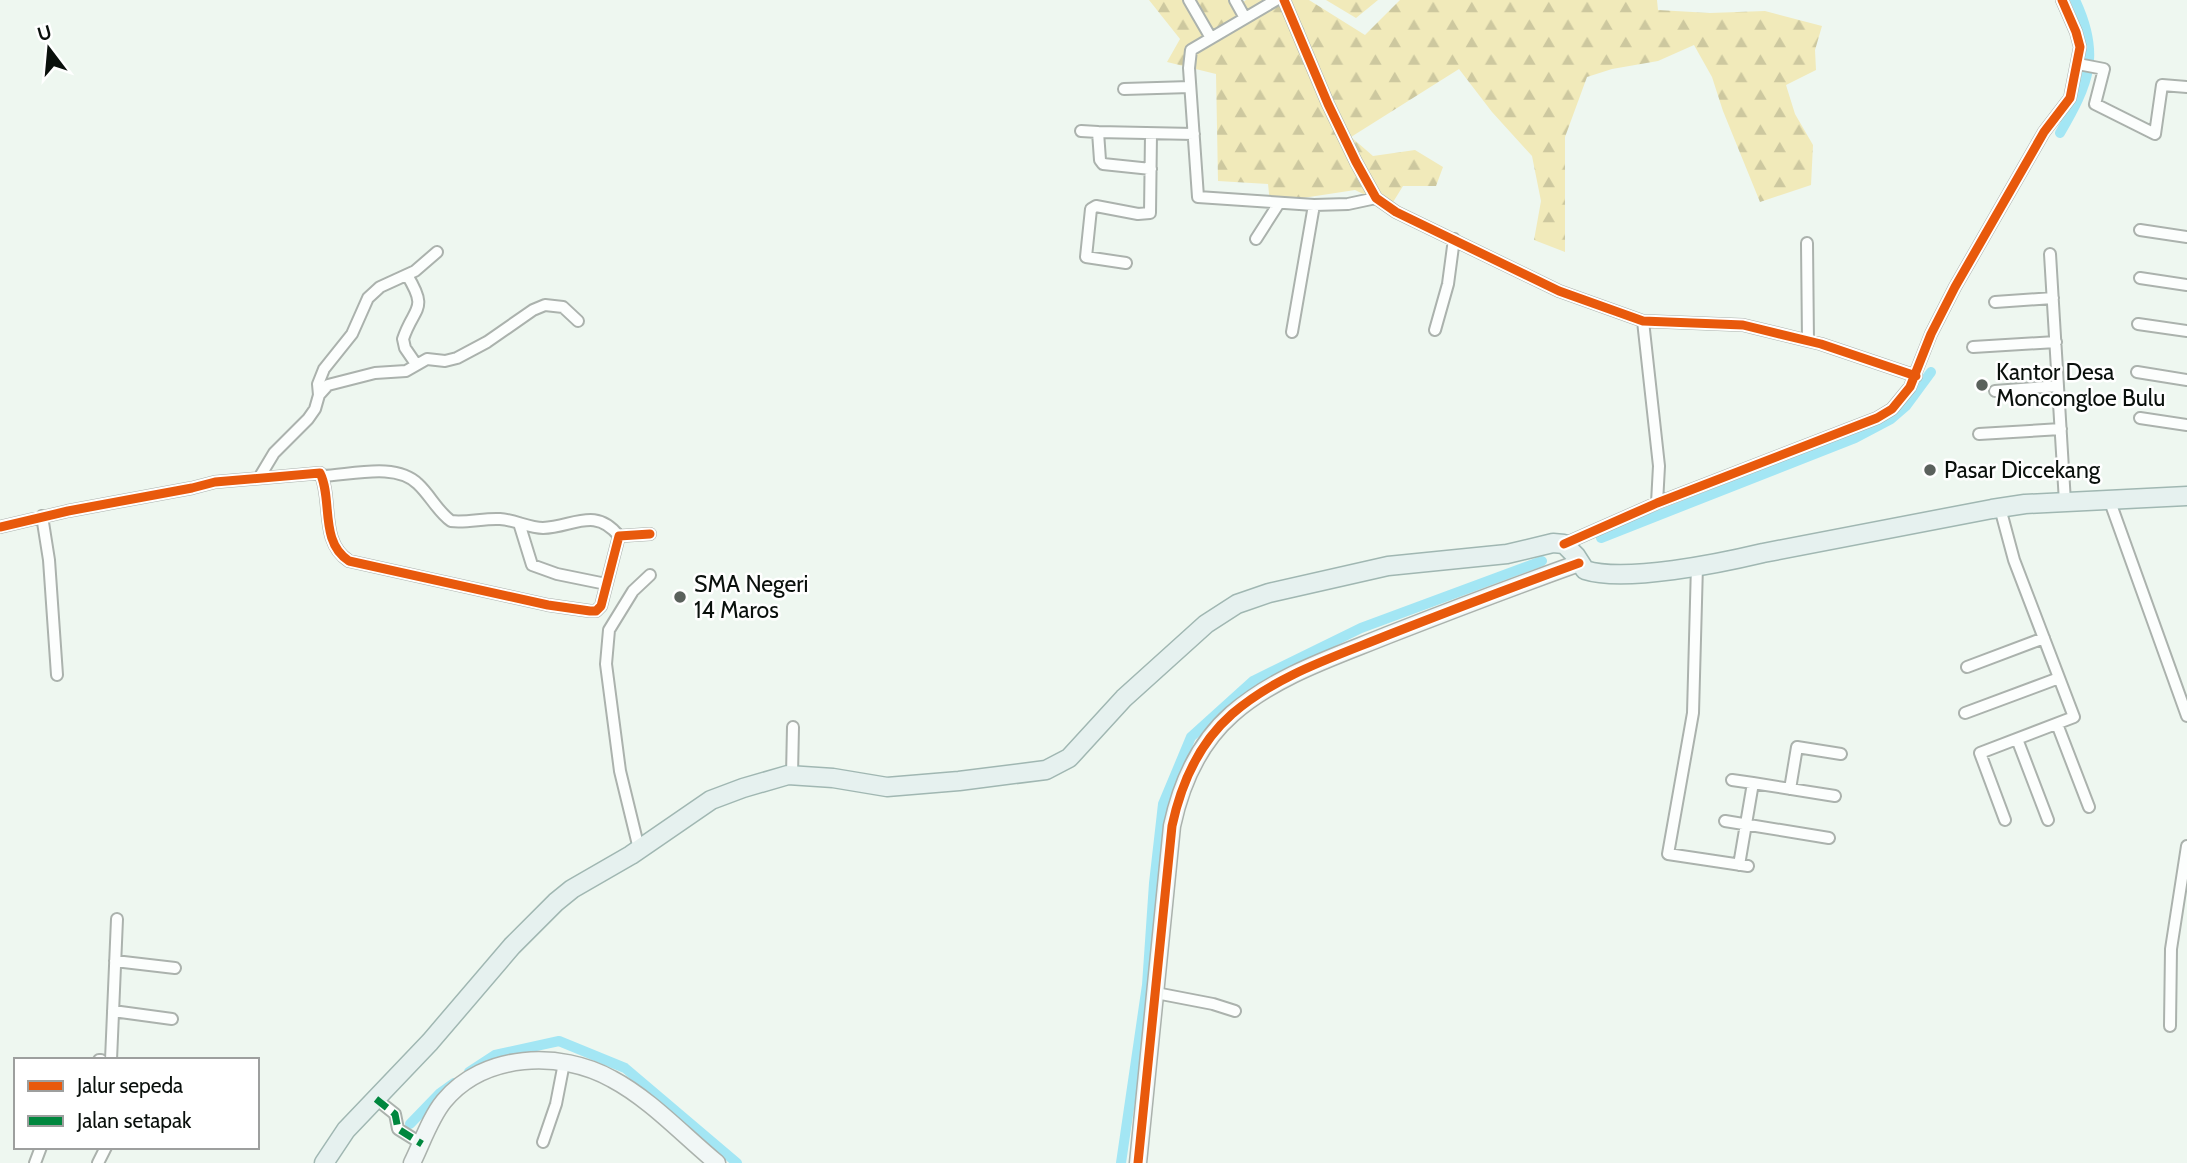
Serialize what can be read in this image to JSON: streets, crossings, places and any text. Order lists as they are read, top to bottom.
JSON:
{
  "places": ["Kantor Desa Moncongloe Bulu", "Pasar Diccekang", "SMA Negeri 14 Maros"],
  "legend": ["Jalur sepeda", "Jalan setapak"],
  "north": "top"
}
